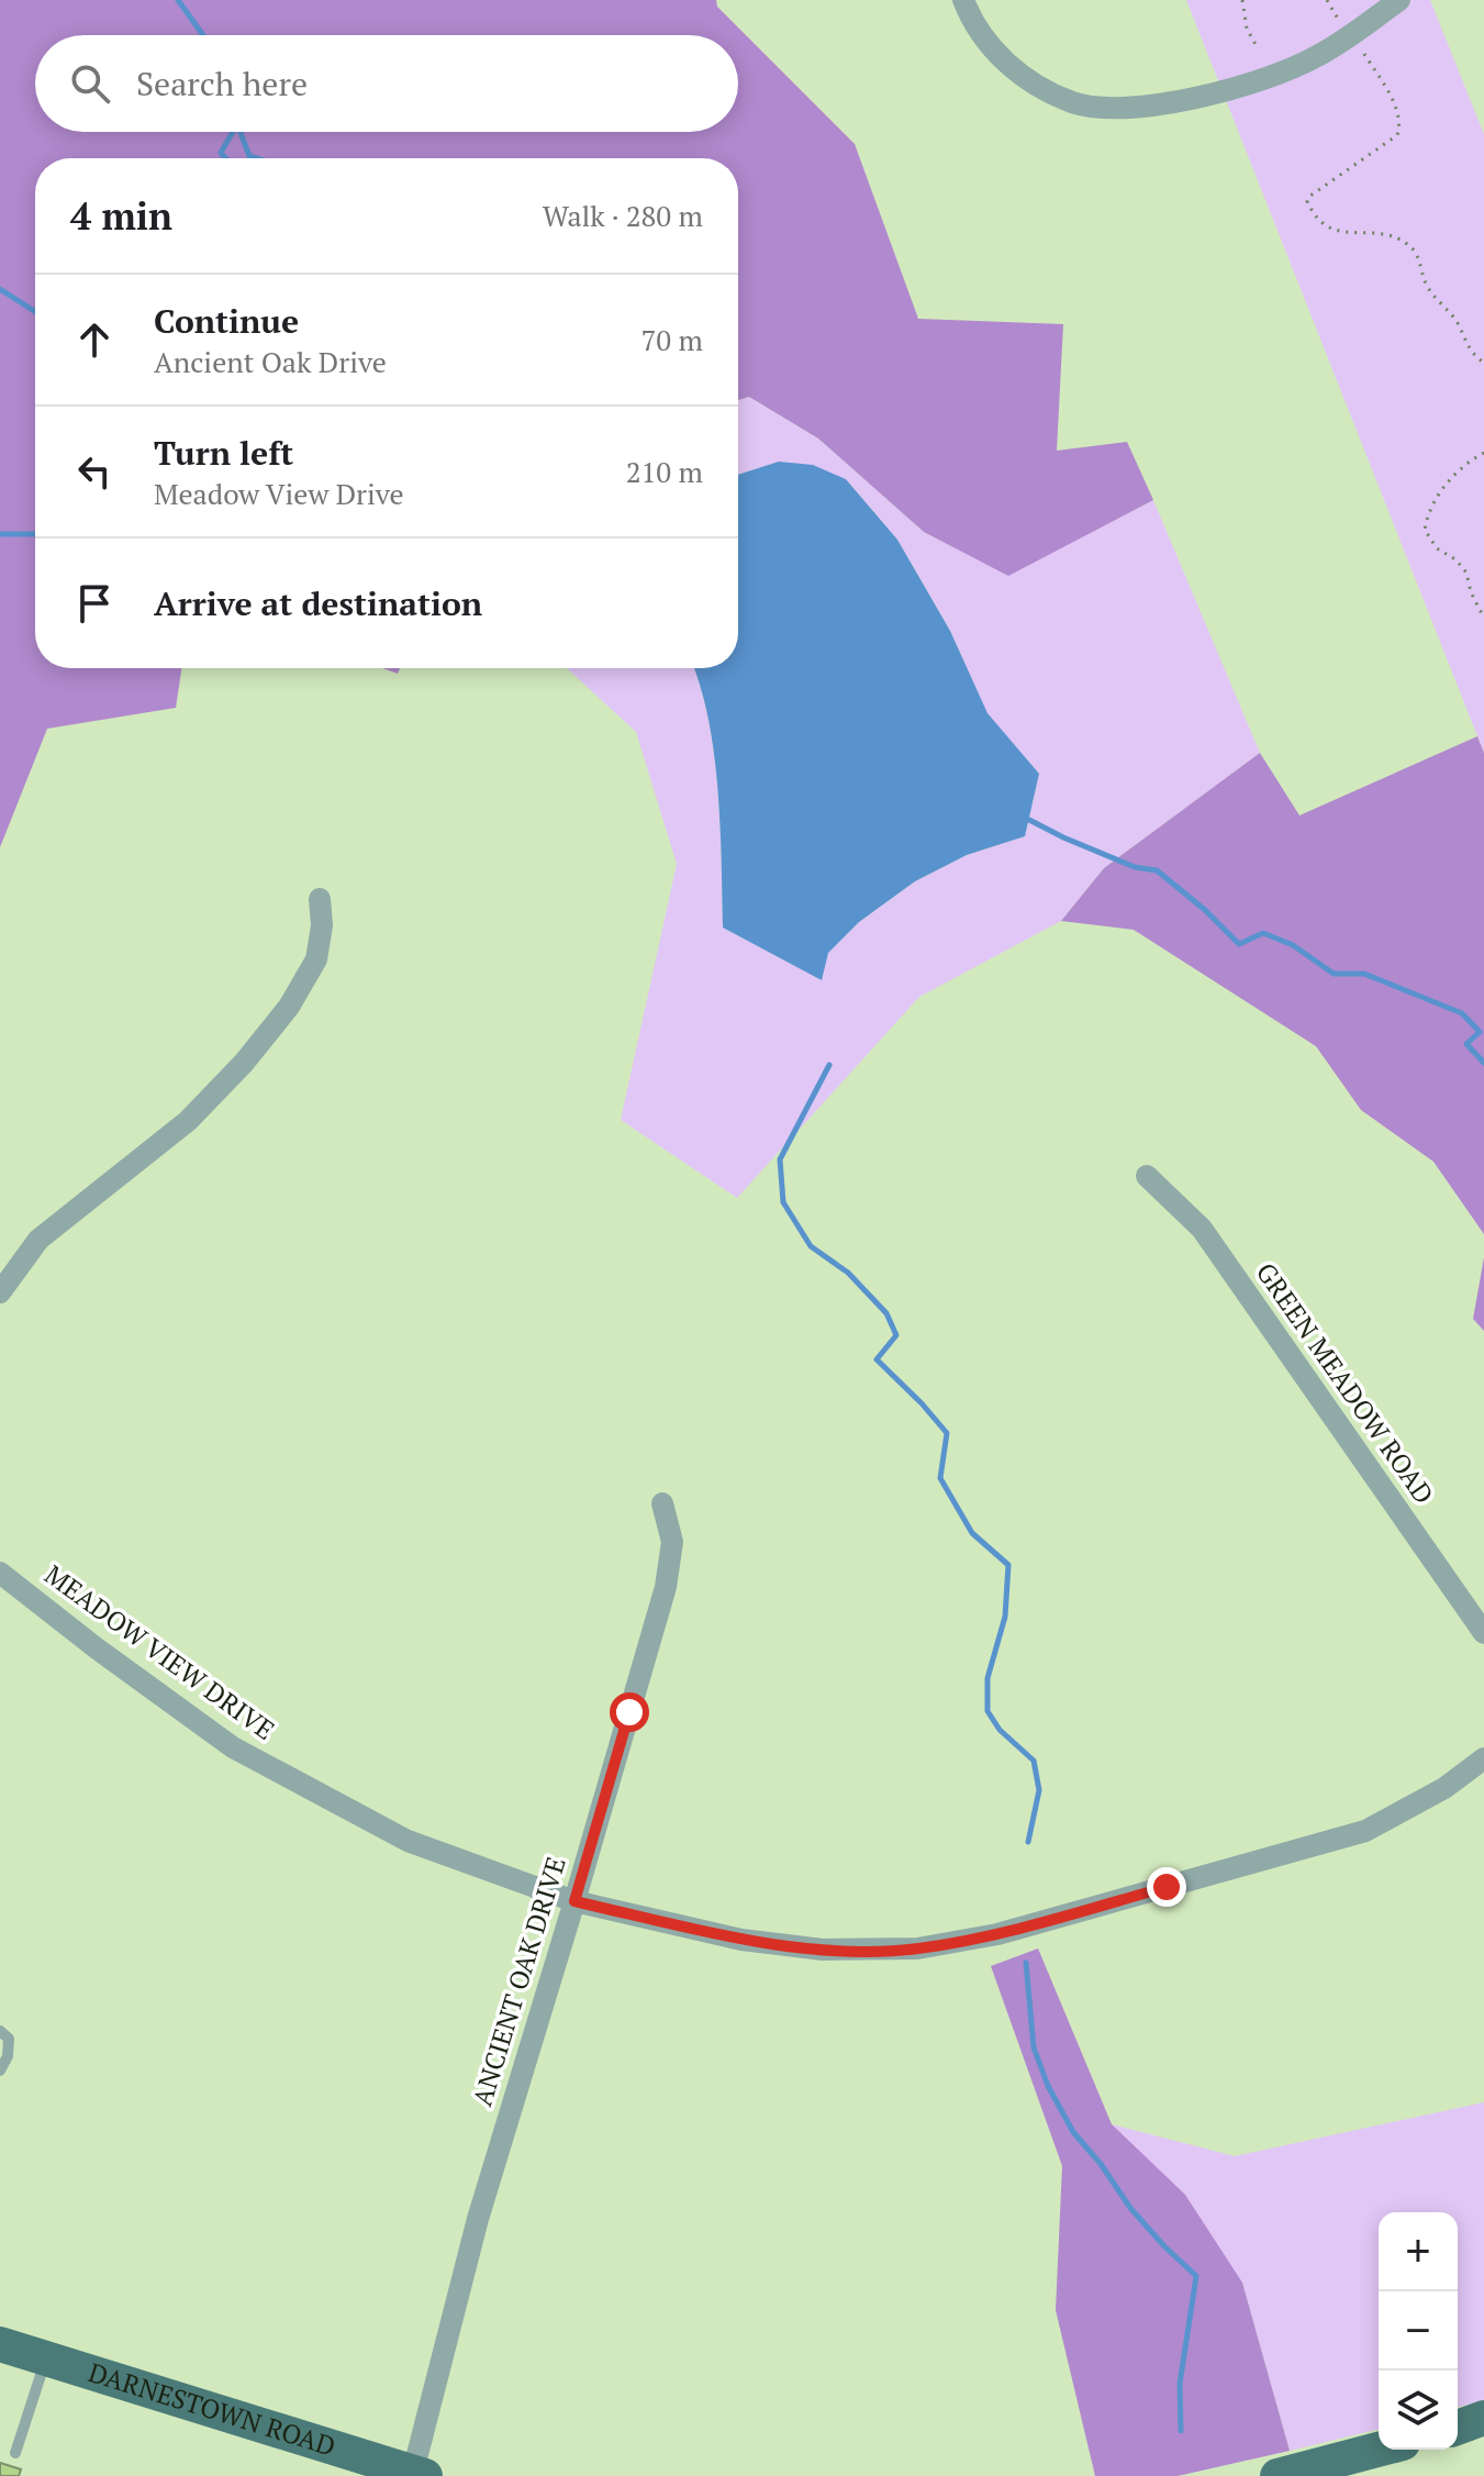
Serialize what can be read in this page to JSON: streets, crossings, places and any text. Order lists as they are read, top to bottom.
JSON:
{
  "streets": {
    "main road": ["DARNESTOWN ROAD"],
    "street": ["GREEN MEADOW ROAD", "MEADOW VIEW DRIVE", "ANCIENT OAK DRIVE"]
  },
  "crossings": [
    ["MEADOW VIEW DRIVE", "ANCIENT OAK DRIVE"],
    ["ANCIENT OAK DRIVE", "DARNESTOWN ROAD"]
  ],
  "page": {
    "search": "Search here",
    "heading": ["4 min", "Walk · 280 m"],
    "list": [
      ["Continue", "Ancient Oak Drive", "70 m"],
      ["Turn left", "Meadow View Drive", "210 m"],
      "Arrive at destination"
    ],
    "map_buttons": ["+", "−"]
  }
}
